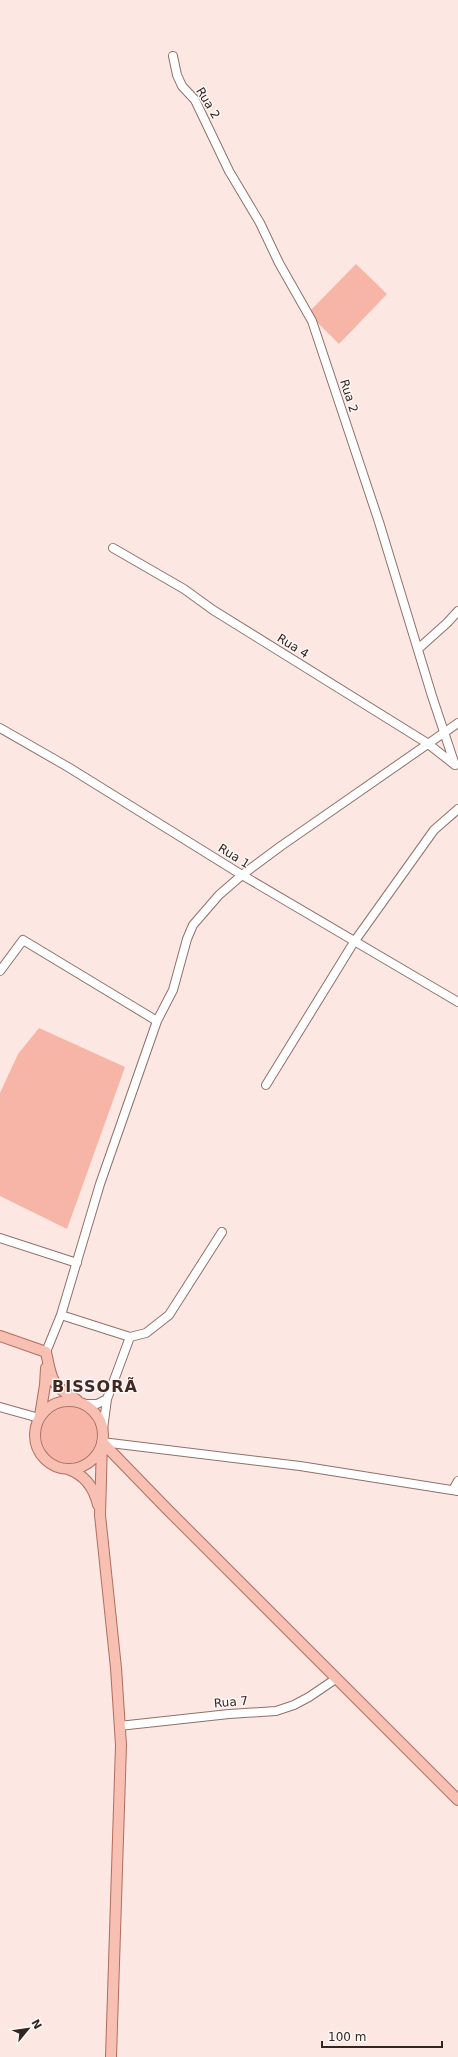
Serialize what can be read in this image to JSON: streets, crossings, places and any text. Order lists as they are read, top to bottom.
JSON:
{
  "streets": {
    "street": [
      "Rua 2",
      "Rua 4",
      "Rua 1",
      "Rua 7"
    ]
  },
  "crossings": [
    ["Rua 2", "Rua 4"]
  ],
  "districts": ["BISSORÃ"],
  "scale_bar": "100 m",
  "north": "top right"
}
